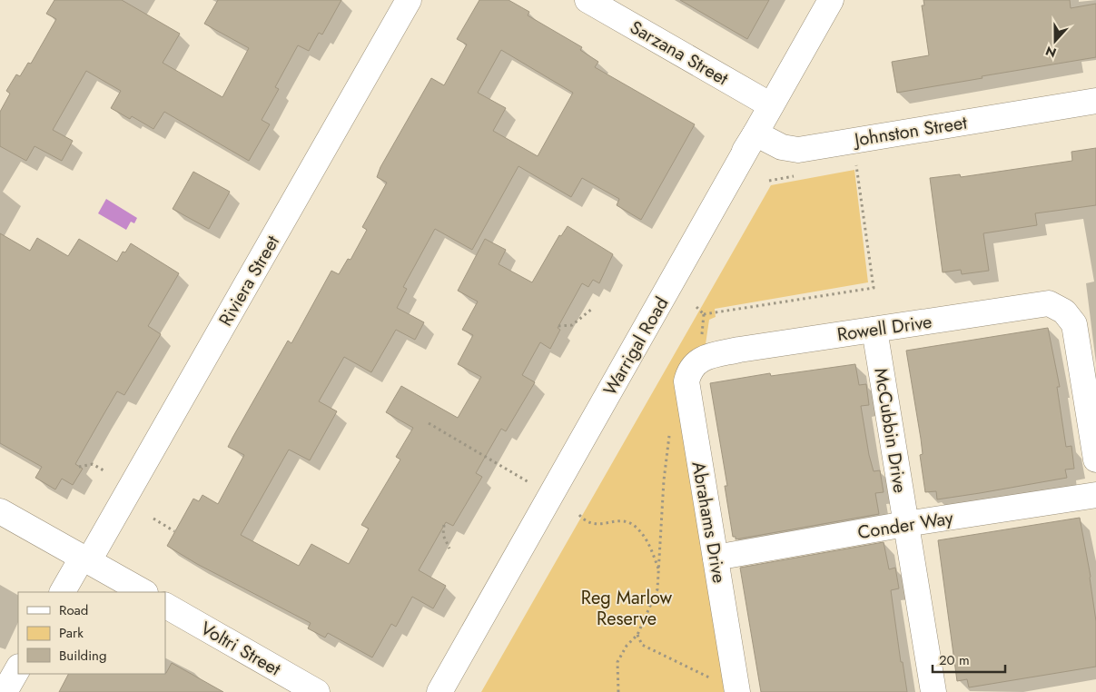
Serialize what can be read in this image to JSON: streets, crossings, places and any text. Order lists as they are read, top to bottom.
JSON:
{
  "streets": {
    "main road": [
      "Sarzana Street",
      "Johnston Street",
      "Riviera Street",
      "Rowell Drive",
      "Warrigal Road",
      "McCubbin Drive",
      "Abrahams Drive",
      "Conder Way",
      "Voltri Street"
    ]
  },
  "crossings": [
    ["Sarzana Street", "Warrigal Road"],
    ["Johnston Street", "Warrigal Road"],
    ["Rowell Drive", "McCubbin Drive"],
    ["Rowell Drive", "Abrahams Drive"],
    ["McCubbin Drive", "Conder Way"],
    ["Abrahams Drive", "Conder Way"]
  ],
  "parks": ["Reg Marlow Reserve"],
  "legend": ["Road", "Park", "Building"],
  "scale_bar": "20 m",
  "north": "bottom"
}
